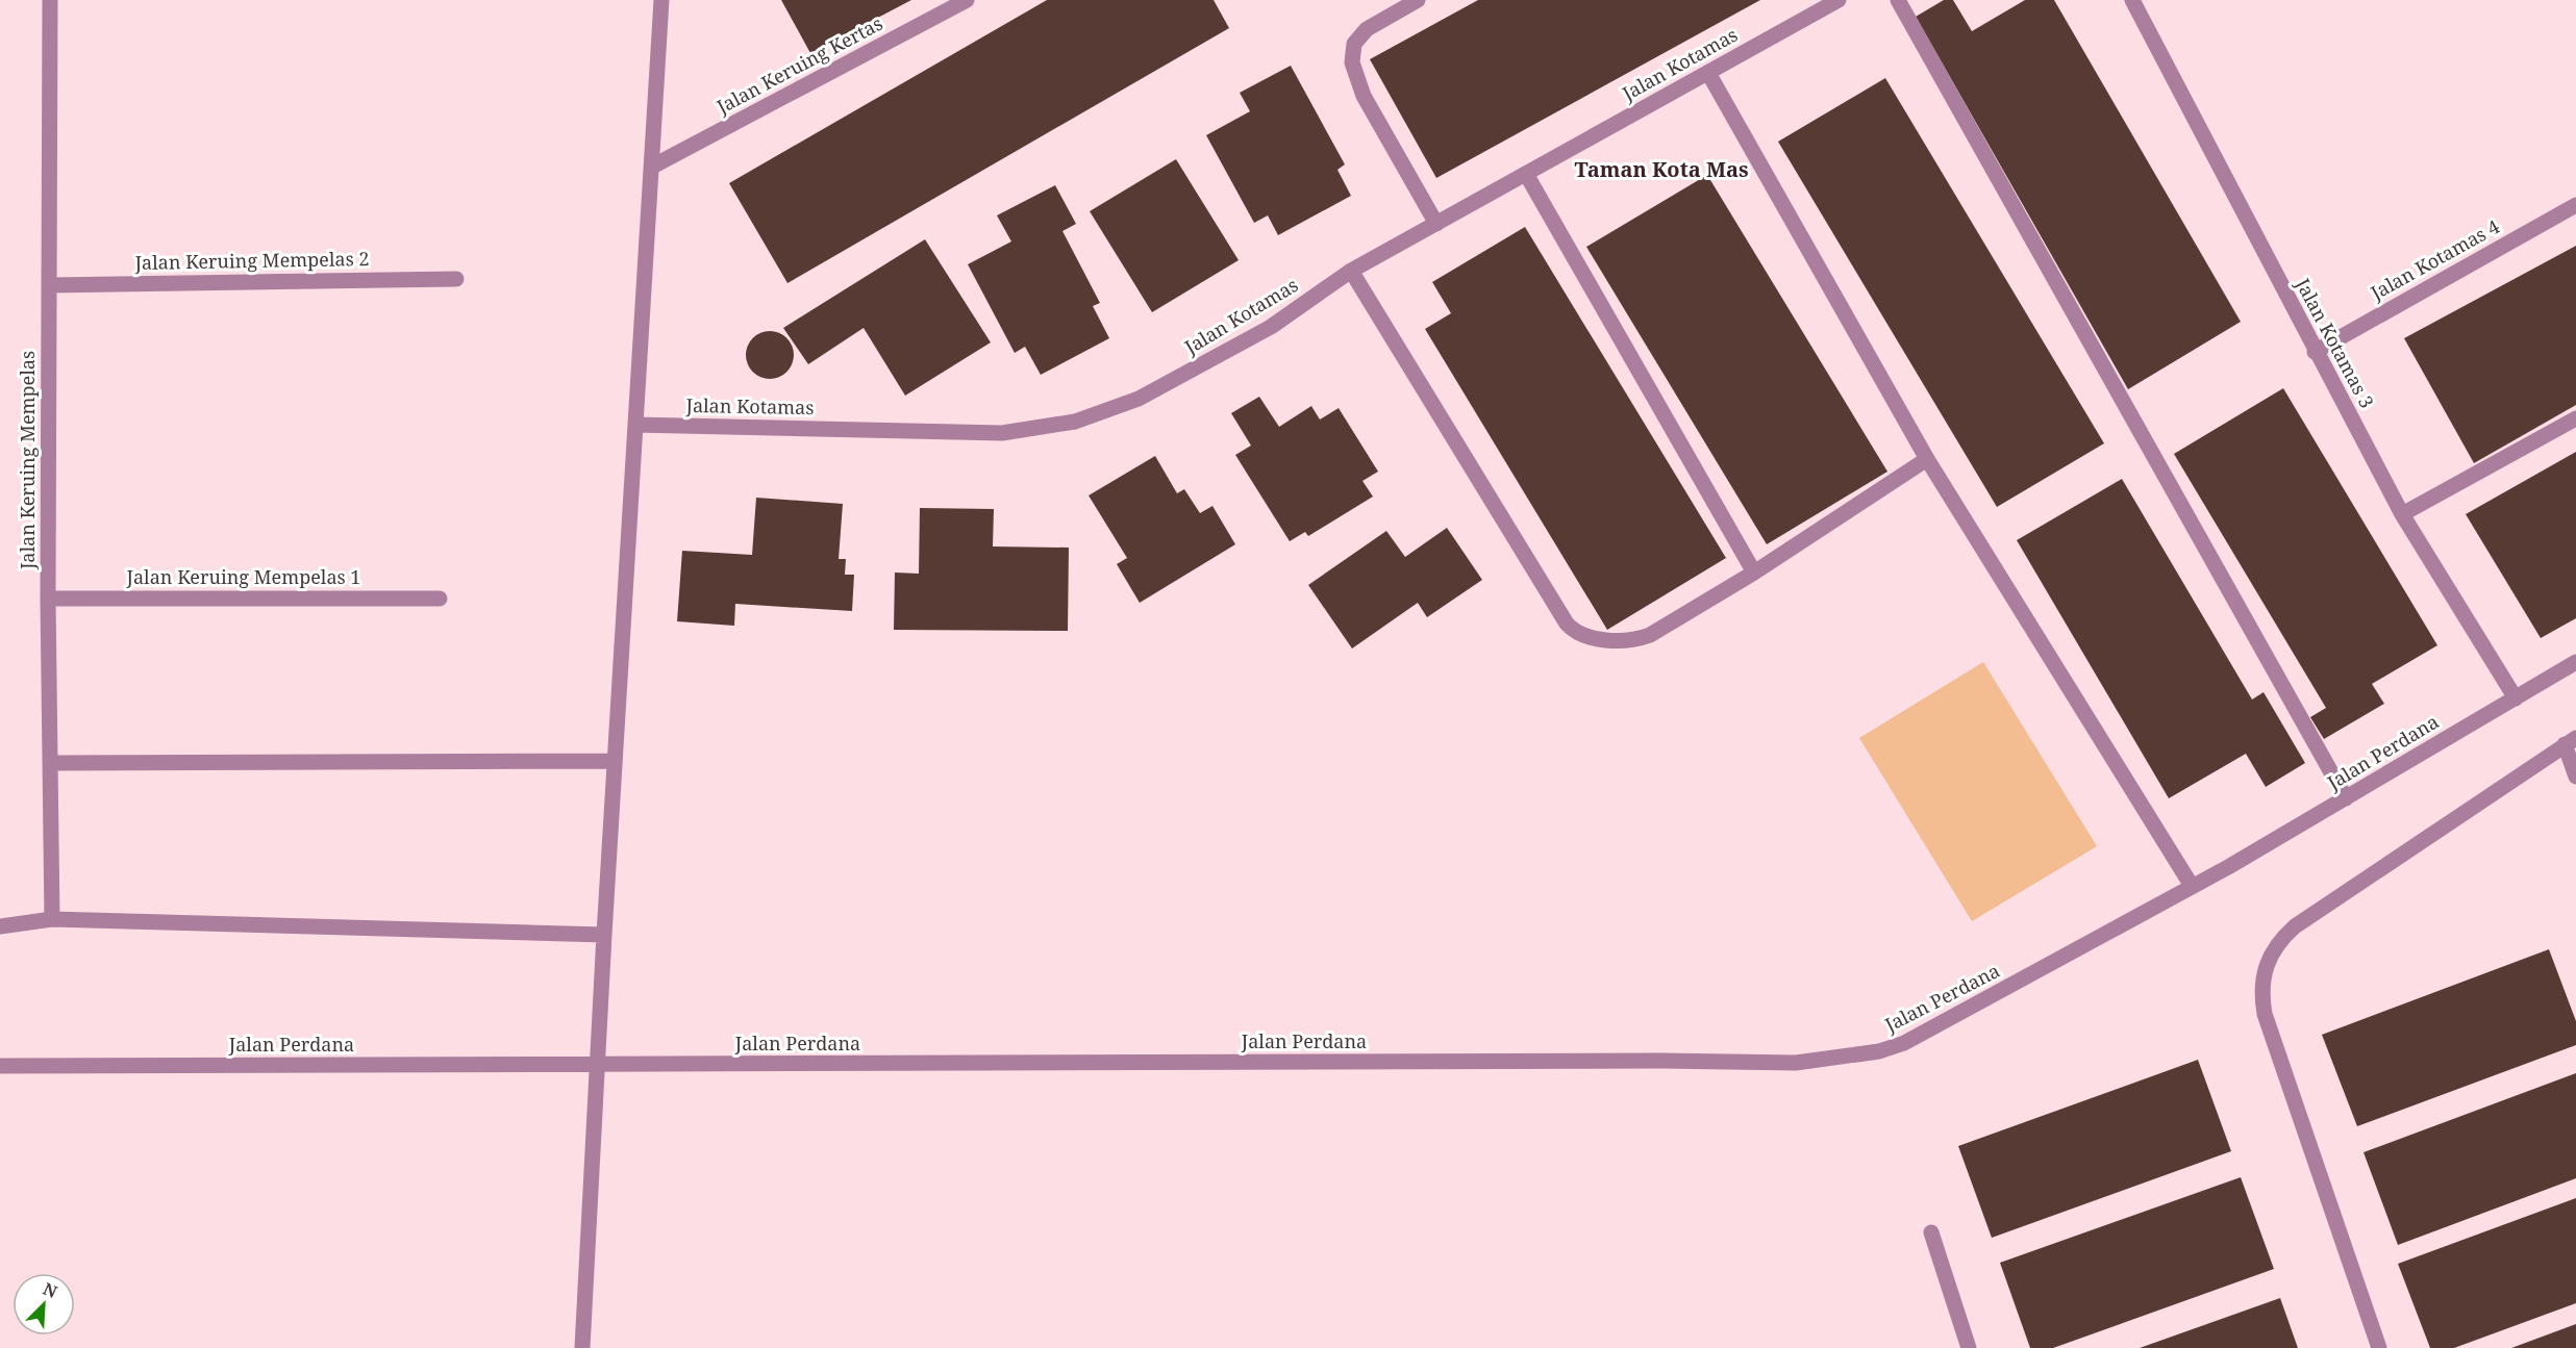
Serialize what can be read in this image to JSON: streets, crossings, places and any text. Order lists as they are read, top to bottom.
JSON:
{
  "streets": {
    "street": [
      "Jalan Kotamas",
      "Jalan Keruing Kertas",
      "Jalan Kotamas 4",
      "Jalan Keruing Mempelas 2",
      "Jalan Kotamas 3",
      "Jalan Keruing Mempelas",
      "Jalan Keruing Mempelas 1",
      "Jalan Perdana"
    ]
  },
  "crossings": [
    ["Jalan Kotamas 4", "Jalan Kotamas 3"],
    ["Jalan Keruing Mempelas 2", "Jalan Keruing Mempelas"],
    ["Jalan Kotamas 3", "Jalan Perdana"],
    ["Jalan Keruing Mempelas", "Jalan Keruing Mempelas 1"]
  ],
  "districts": ["Taman Kota Mas"],
  "north": "top right"
}
